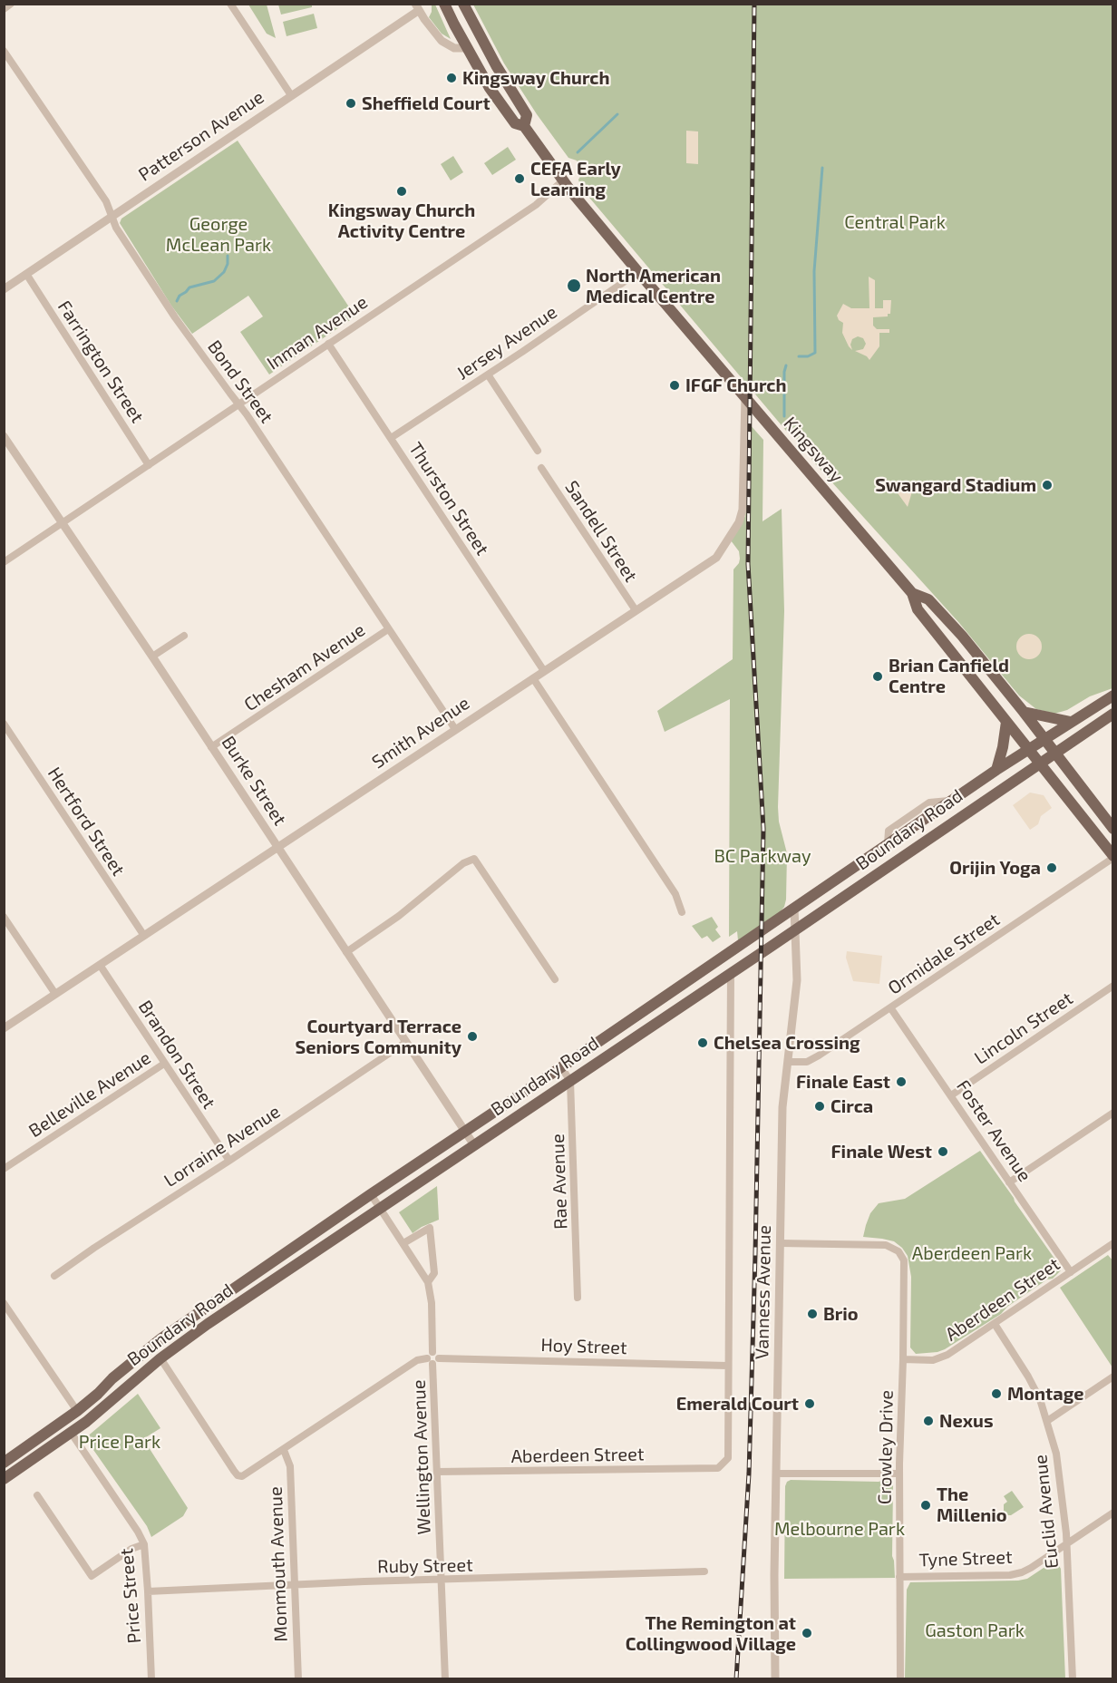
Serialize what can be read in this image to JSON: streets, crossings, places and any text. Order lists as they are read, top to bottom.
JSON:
{
  "streets": {
    "main road": ["Kingsway", "Boundary Road"],
    "street": [
      "Patterson Avenue",
      "Inman Avenue",
      "Jersey Avenue",
      "Farrington Street",
      "Bond Street",
      "Thurston Street",
      "Sandell Street",
      "Chesham Avenue",
      "Smith Avenue",
      "Burke Street",
      "Hertford Street",
      "Ormidale Street",
      "Lincoln Street",
      "Brandon Street",
      "Belleville Avenue",
      "Foster Avenue",
      "Lorraine Avenue",
      "Rae Avenue",
      "Vanness Avenue",
      "Aberdeen Street",
      "Hoy Street",
      "Crowley Drive",
      "Wellington Avenue",
      "Euclid Avenue",
      "Tyne Street",
      "Monmouth Avenue",
      "Ruby Street",
      "Price Street"
    ]
  },
  "crossings": [
    ["Patterson Avenue", "Farrington Street"],
    ["Patterson Avenue", "Bond Street"],
    ["Inman Avenue", "Farrington Street"],
    ["Inman Avenue", "Bond Street"],
    ["Inman Avenue", "Kingsway"],
    ["Inman Avenue", "Thurston Street"],
    ["Inman Avenue", "Burke Street"],
    ["Jersey Avenue", "Kingsway"],
    ["Jersey Avenue", "Thurston Street"],
    ["Bond Street", "Chesham Avenue"],
    ["Bond Street", "Smith Avenue"],
    ["Kingsway", "Smith Avenue"],
    ["Kingsway", "Boundary Road"],
    ["Kingsway", "Ormidale Street"],
    ["Thurston Street", "Smith Avenue"],
    ["Sandell Street", "Smith Avenue"],
    ["Chesham Avenue", "Burke Street"],
    ["Smith Avenue", "Burke Street"],
    ["Smith Avenue", "Hertford Street"],
    ["Smith Avenue", "Brandon Street"],
    ["Burke Street", "Boundary Road"],
    ["Burke Street", "Lorraine Avenue"],
    ["Boundary Road", "Rae Avenue"],
    ["Boundary Road", "Vanness Avenue"],
    ["Boundary Road", "Wellington Avenue"],
    ["Boundary Road", "Price Street"],
    ["Ormidale Street", "Foster Avenue"],
    ["Ormidale Street", "Vanness Avenue"],
    ["Lincoln Street", "Foster Avenue"],
    ["Brandon Street", "Belleville Avenue"],
    ["Brandon Street", "Lorraine Avenue"],
    ["Foster Avenue", "Aberdeen Street"],
    ["Vanness Avenue", "Aberdeen Street"],
    ["Vanness Avenue", "Hoy Street"],
    ["Vanness Avenue", "Crowley Drive"],
    ["Aberdeen Street", "Crowley Drive"],
    ["Aberdeen Street", "Wellington Avenue"],
    ["Aberdeen Street", "Euclid Avenue"],
    ["Hoy Street", "Wellington Avenue"],
    ["Crowley Drive", "Tyne Street"],
    ["Wellington Avenue", "Ruby Street"],
    ["Euclid Avenue", "Tyne Street"],
    ["Monmouth Avenue", "Ruby Street"],
    ["Ruby Street", "Price Street"]
  ],
  "parks": [
    "Central Park",
    "George McLean Park",
    "BC Parkway",
    "Aberdeen Park",
    "Price Park",
    "Melbourne Park",
    "Gaston Park"
  ],
  "places": [
    "Kingsway Church",
    "Sheffield Court",
    "CEFA Early Learning",
    "Kingsway Church Activity Centre",
    "North American Medical Centre",
    "IFGF Church",
    "Swangard Stadium",
    "Brian Canfield Centre",
    "Orijin Yoga",
    "Courtyard Terrace Seniors Community",
    "Chelsea Crossing",
    "Finale East",
    "Circa",
    "Finale West",
    "Brio",
    "Montage",
    "Emerald Court",
    "Nexus",
    "The Millenio",
    "The Remington at Collingwood Village"
  ]
}
